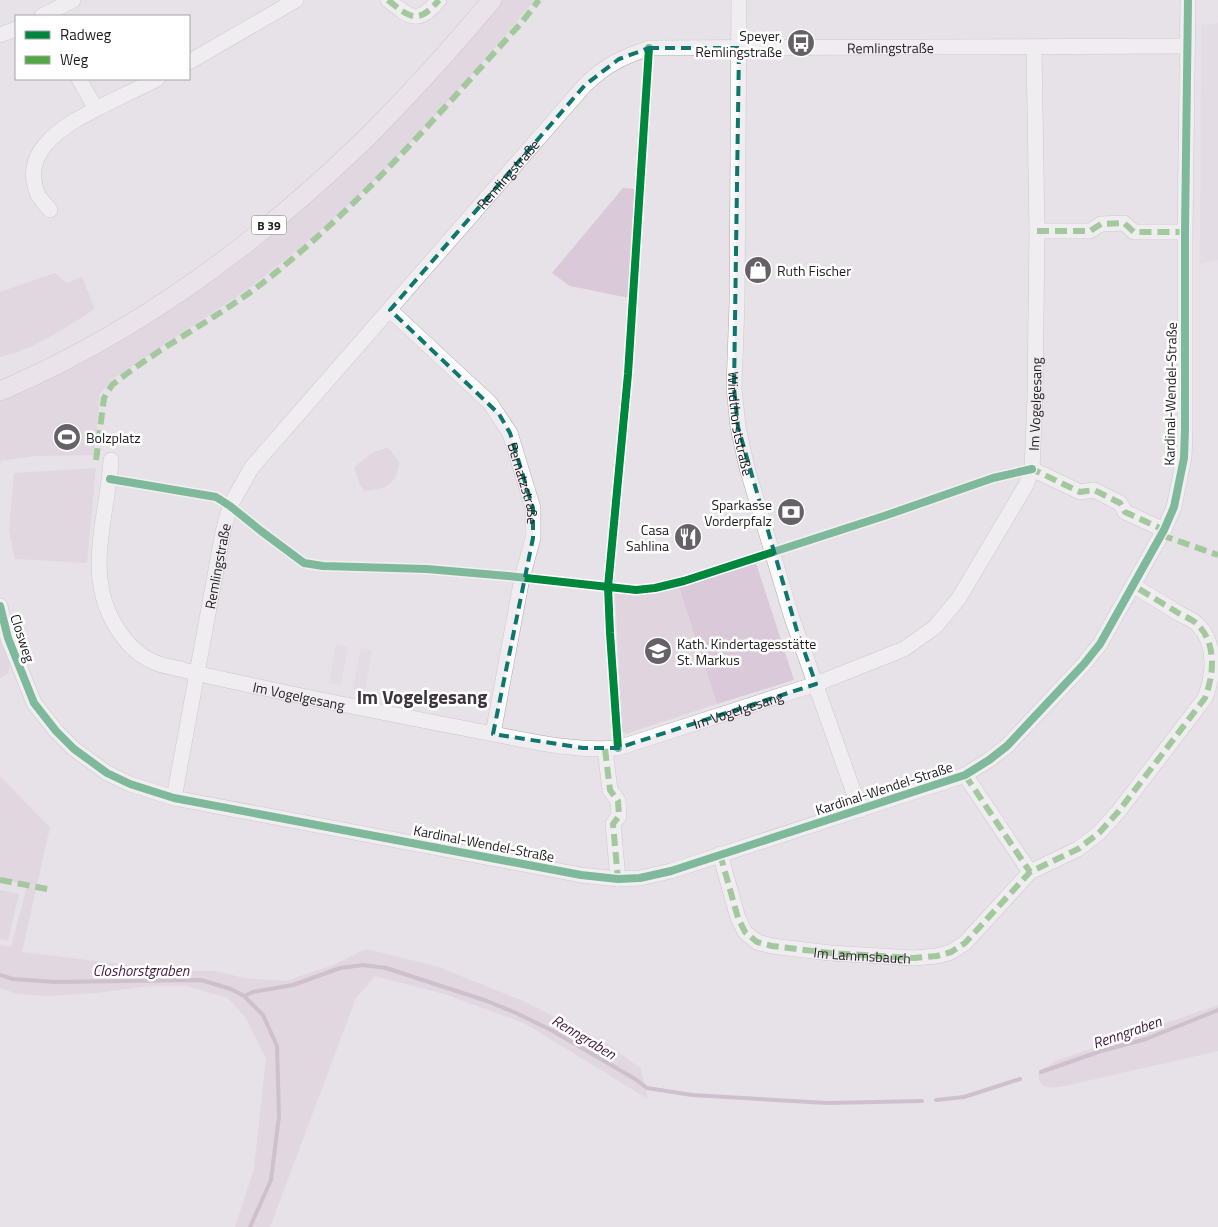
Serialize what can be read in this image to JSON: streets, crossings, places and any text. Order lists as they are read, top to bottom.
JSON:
{
  "streets": {
    "main road": ["B 39"],
    "street": [
      "Remlingstraße",
      "Kardinal-Wendel-Straße",
      "Im Vogelgesang",
      "Windthorststraße",
      "Bernatzstraße",
      "Closweg",
      "Im Lammsbauch"
    ]
  },
  "crossings": [
    ["Remlingstraße", "Kardinal-Wendel-Straße"],
    ["Remlingstraße", "Im Vogelgesang"],
    ["Remlingstraße", "Windthorststraße"],
    ["Remlingstraße", "Bernatzstraße"],
    ["Kardinal-Wendel-Straße", "Windthorststraße"],
    ["Kardinal-Wendel-Straße", "Closweg"],
    ["Kardinal-Wendel-Straße", "Im Lammsbauch"],
    ["Im Vogelgesang", "Windthorststraße"],
    ["Im Vogelgesang", "Bernatzstraße"]
  ],
  "districts": ["Im Vogelgesang"],
  "water": ["Closhorstgraben", "Renngraben"],
  "places": {
    "bus stop": ["Speyer, Remlingstraße"],
    "shop": ["Ruth Fischer"],
    "sports": ["Bolzplatz"],
    "bank": ["Sparkasse Vorderpfalz"],
    "restaurant": ["Casa Sahlina"],
    "school or university": ["Kath. Kindertagesstätte St. Markus"]
  },
  "legend": ["Radweg", "Weg"]
}
